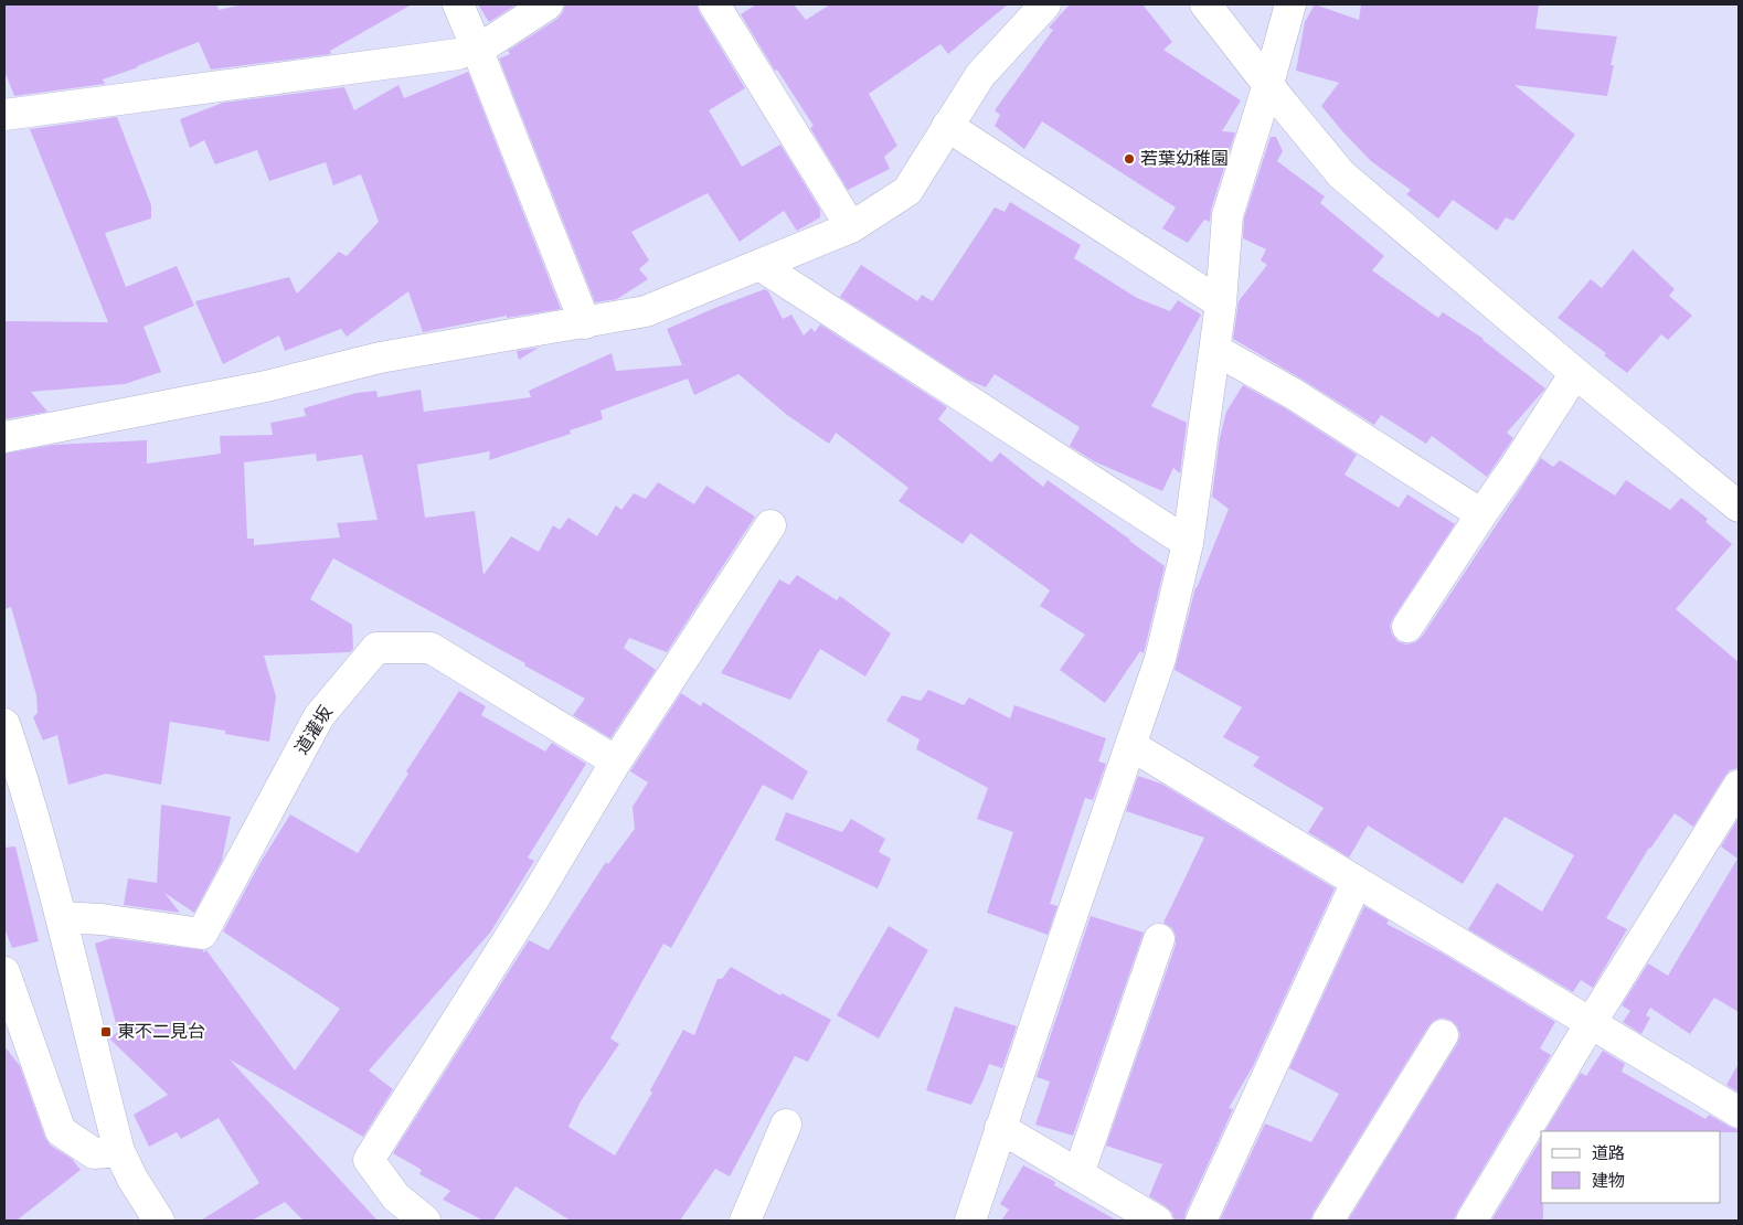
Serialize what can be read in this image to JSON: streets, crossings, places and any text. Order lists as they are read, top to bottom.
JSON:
{
  "streets": {
    "street": ["道灌坂"]
  },
  "places": {
    "other": ["若葉幼稚園"],
    "transit": ["東不二見台"]
  },
  "legend": ["道路", "建物"]
}
